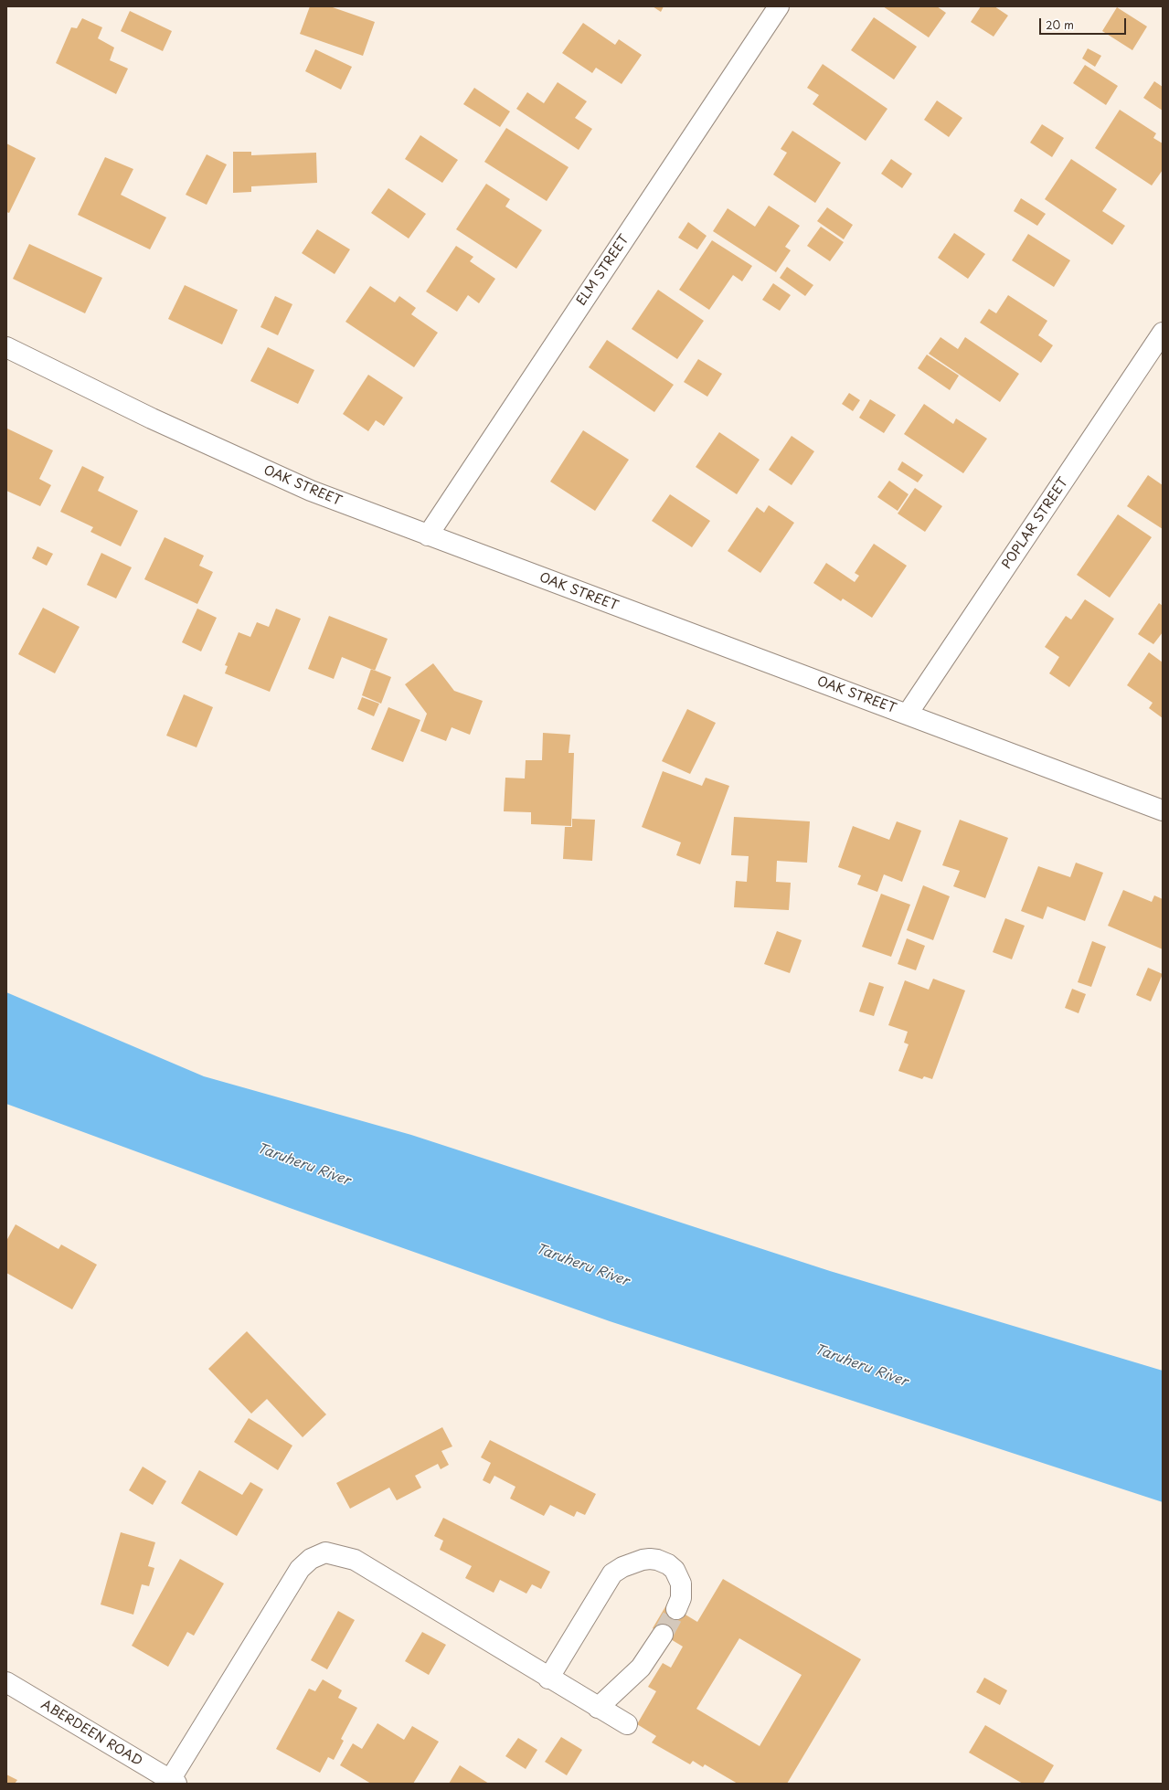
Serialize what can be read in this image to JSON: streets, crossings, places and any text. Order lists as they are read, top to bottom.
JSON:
{
  "streets": {
    "street": [
      "ELM STREET",
      "OAK STREET",
      "POPLAR STREET",
      "ABERDEEN ROAD"
    ]
  },
  "crossings": [
    ["ELM STREET", "OAK STREET"],
    ["OAK STREET", "POPLAR STREET"]
  ],
  "water": ["Taruheru River"],
  "scale_bar": "20 m"
}
